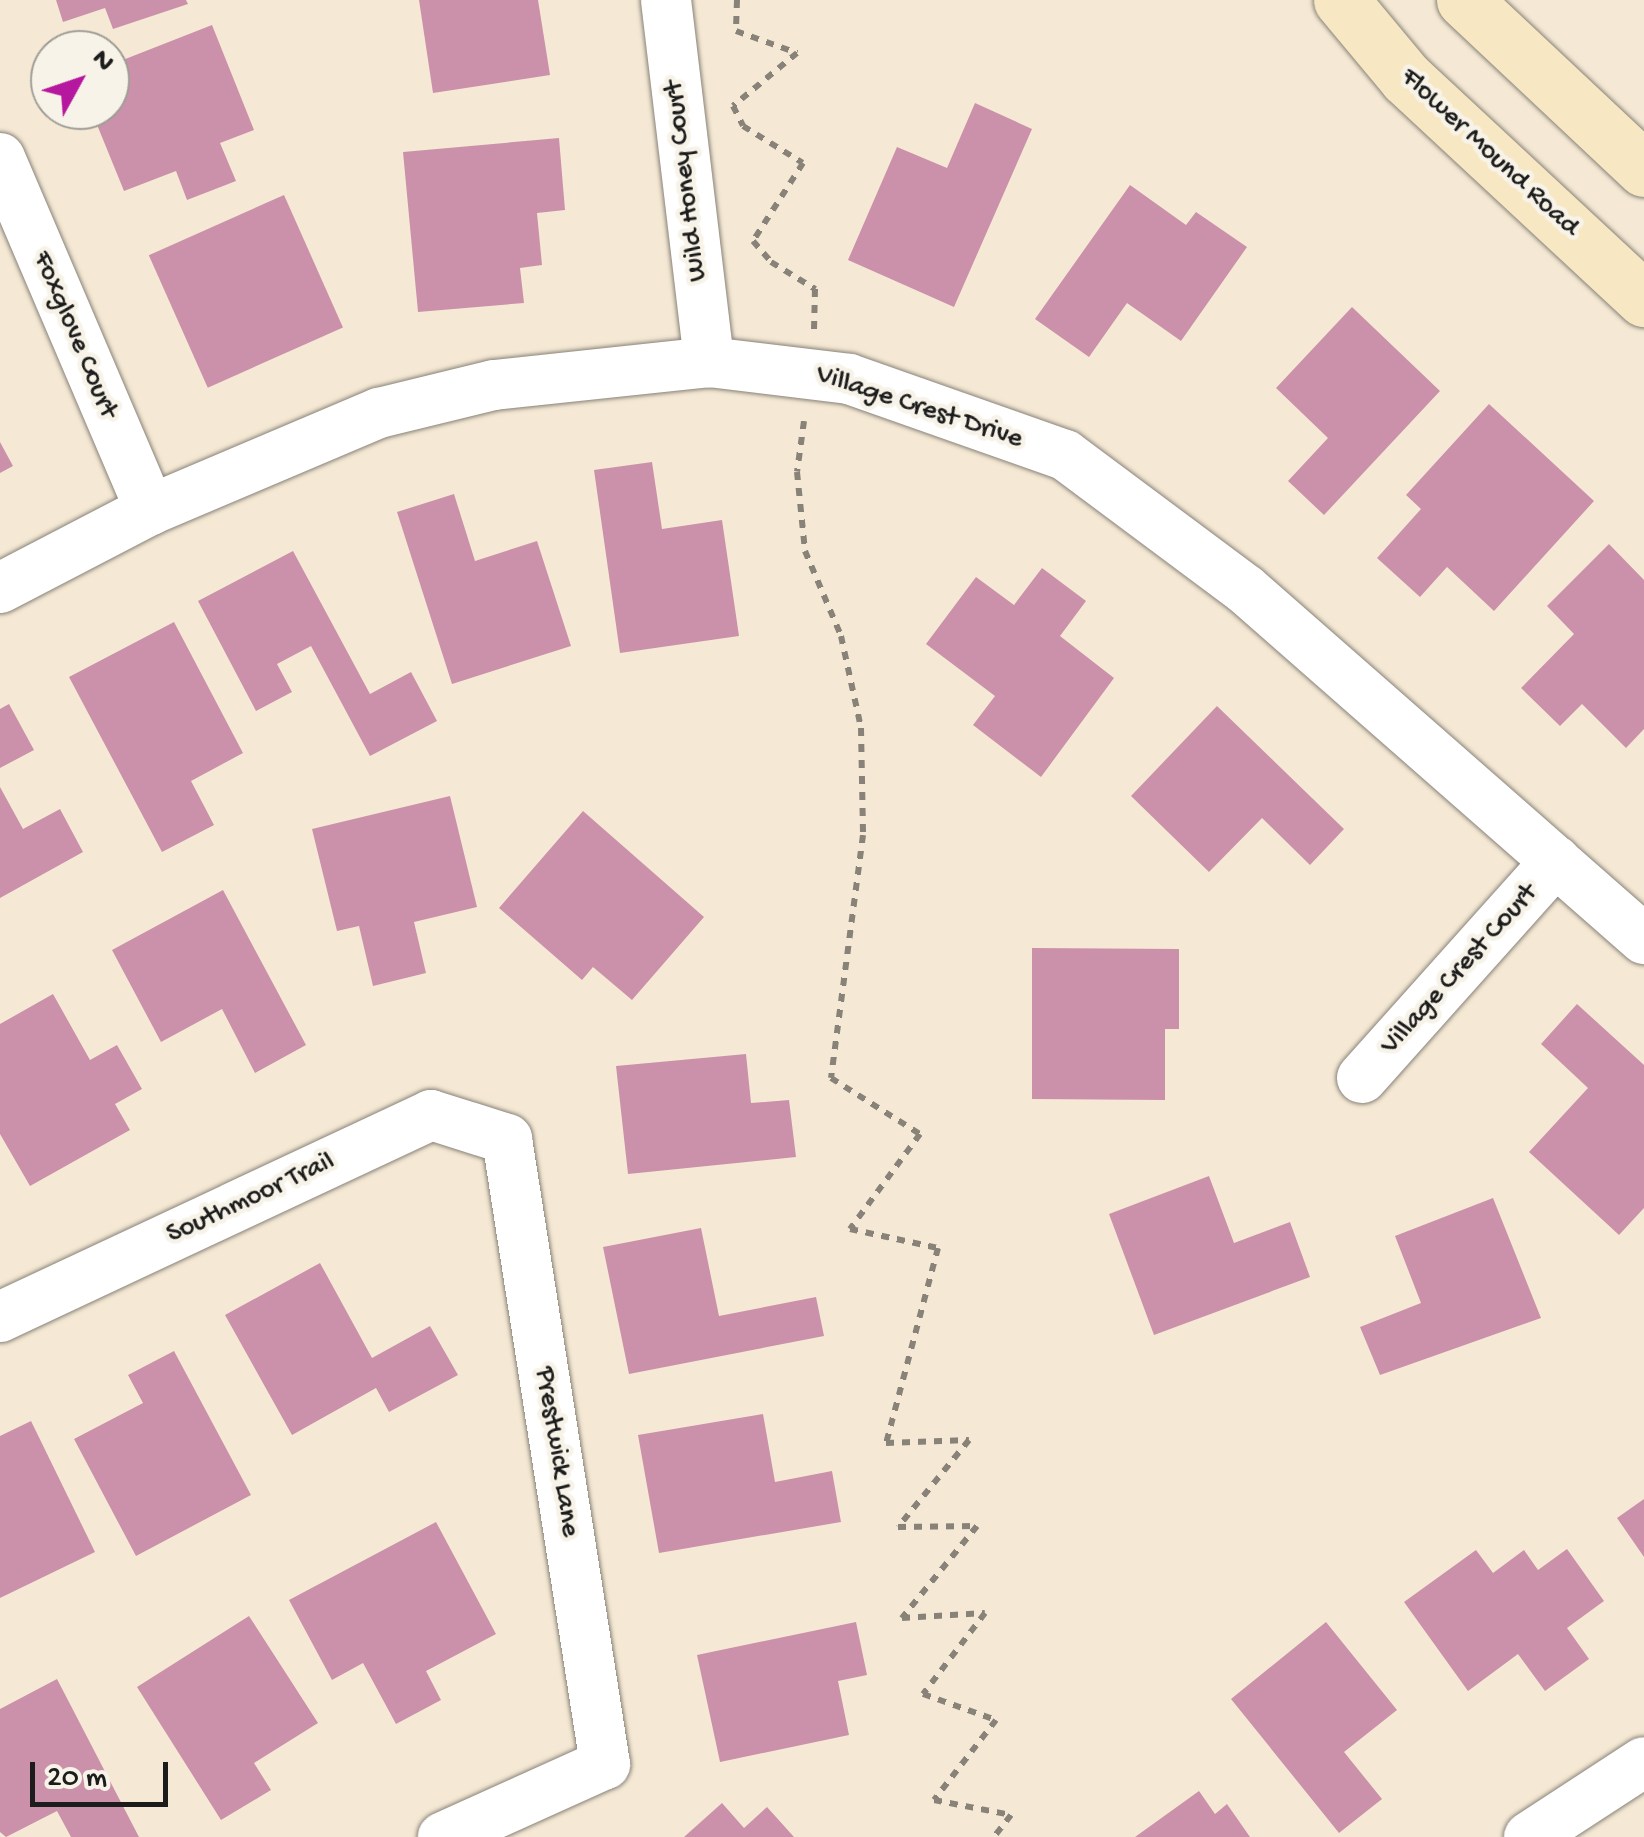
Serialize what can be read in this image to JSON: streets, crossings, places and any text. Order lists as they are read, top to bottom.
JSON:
{
  "streets": {
    "main road": ["Flower Mound Road"],
    "street": [
      "Wild Honey Court",
      "Foxglove Court",
      "Village Crest Drive",
      "Village Crest Court",
      "Southmoor Trail",
      "Prestwick Lane"
    ]
  },
  "crossings": [
    ["Wild Honey Court", "Village Crest Drive"],
    ["Foxglove Court", "Village Crest Drive"],
    ["Village Crest Drive", "Village Crest Court"],
    ["Southmoor Trail", "Prestwick Lane"]
  ],
  "scale_bar": "20 m",
  "north": "top right"
}
